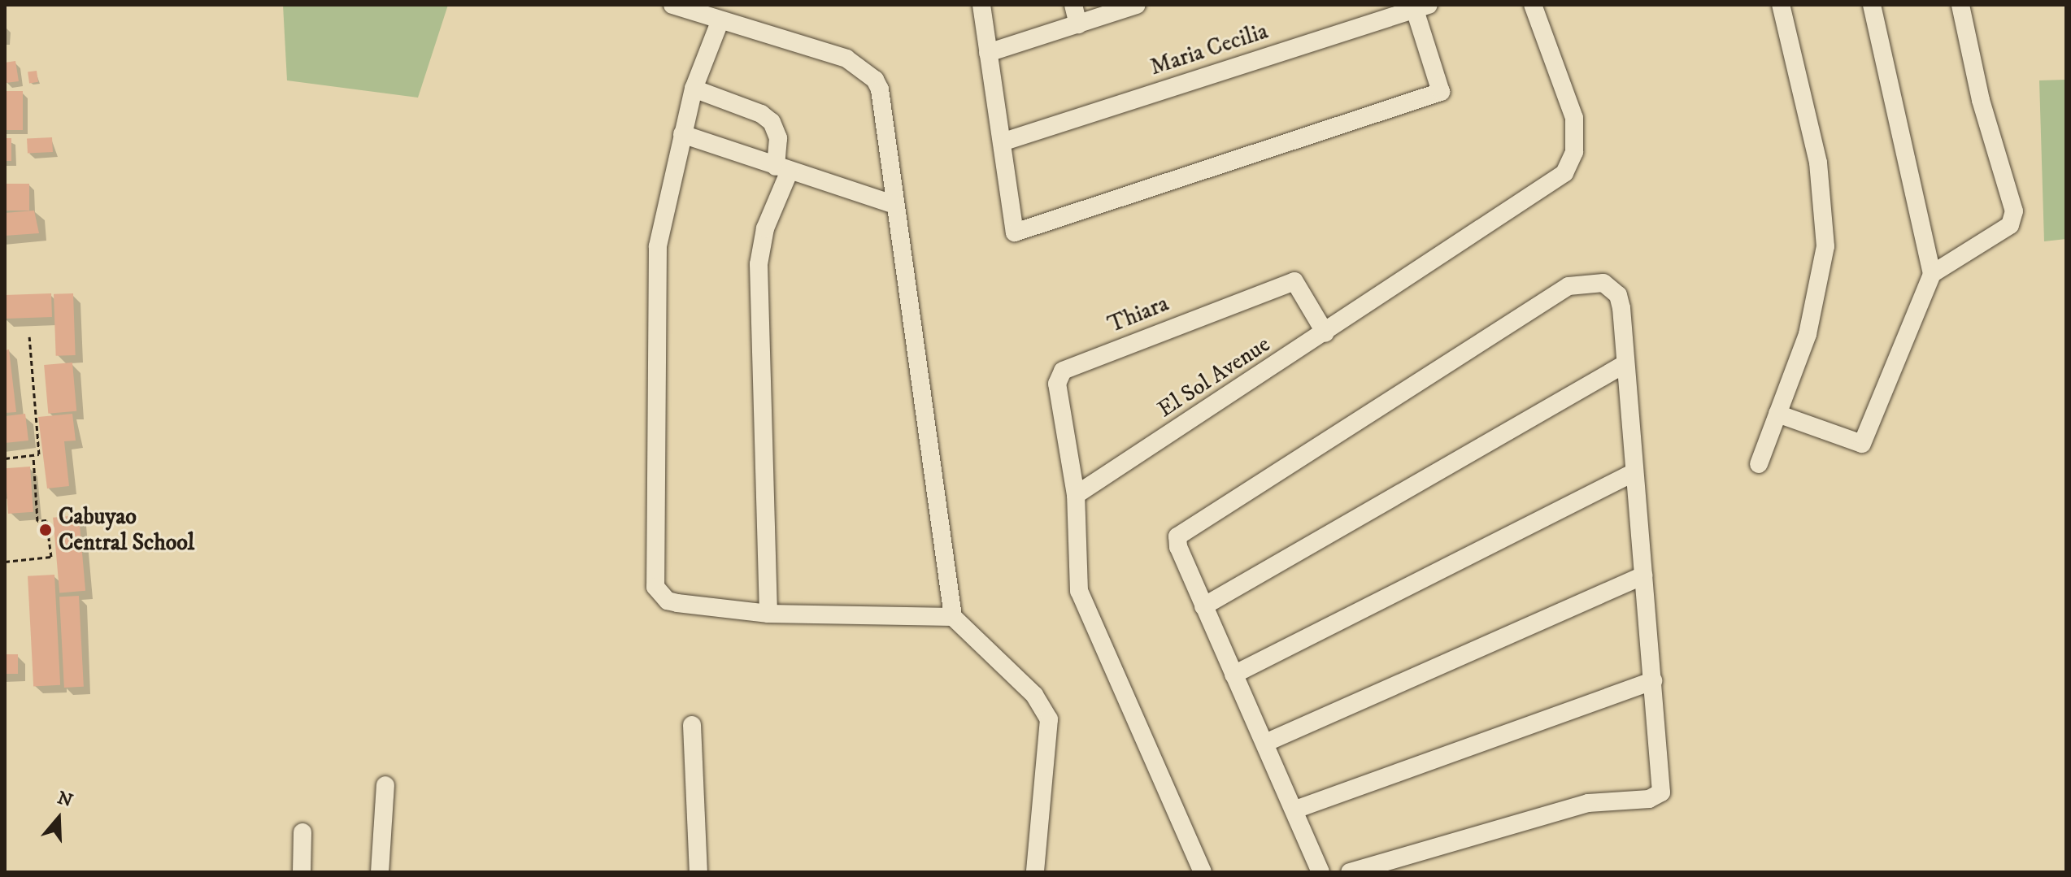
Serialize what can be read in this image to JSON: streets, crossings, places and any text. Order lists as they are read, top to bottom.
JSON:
{
  "streets": {
    "street": ["Maria Cecilia", "Thiara", "El Sol Avenue"]
  },
  "crossings": [
    ["Thiara", "El Sol Avenue"]
  ],
  "places": ["Cabuyao Central School"],
  "north": "top"
}
